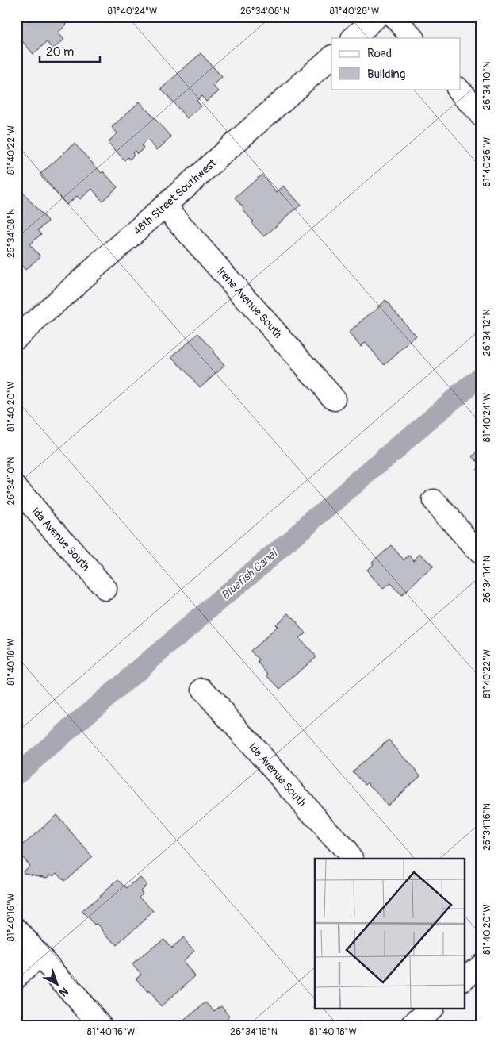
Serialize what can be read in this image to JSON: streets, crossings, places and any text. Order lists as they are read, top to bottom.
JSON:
{
  "streets": {
    "street": ["48th Street Southwest", "Irene Avenue South", "Ida Avenue South"]
  },
  "crossings": [
    ["48th Street Southwest", "Irene Avenue South"]
  ],
  "water": ["Bluefish Canal"],
  "legend": ["Road", "Building"],
  "scale_bar": "20 m",
  "north": "bottom right",
  "coordinates": [
    "81°40'24\"W",
    "26°34'08\"N",
    "81°40'26\"W",
    "26°34'10\"N",
    "81°40'22\"W",
    "26°34'12\"N",
    "81°40'20\"W",
    "26°34'14\"N",
    "81°40'18\"W",
    "26°34'16\"N",
    "81°40'16\"W"
  ]
}
